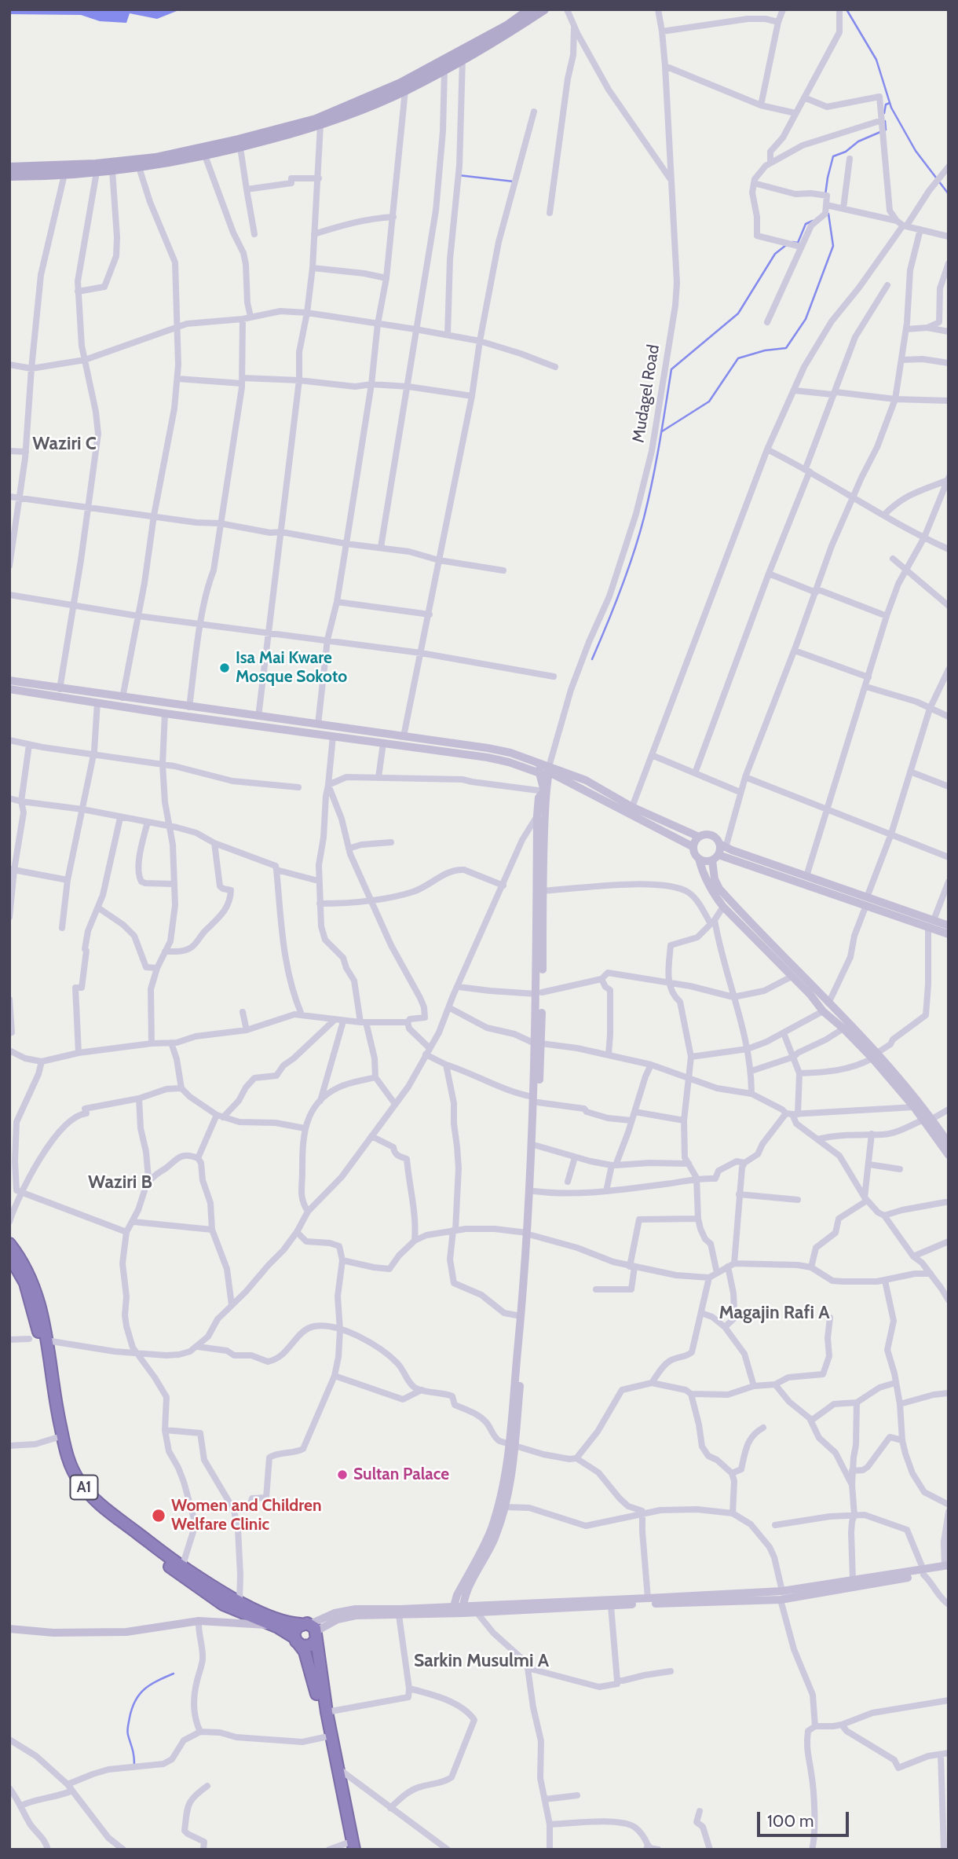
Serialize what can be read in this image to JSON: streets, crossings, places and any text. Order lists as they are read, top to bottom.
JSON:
{
  "streets": {
    "highway": ["A1"],
    "street": ["Mudagel Road"]
  },
  "districts": [
    "Waziri C",
    "Waziri B",
    "Magajin Rafi A",
    "Sarkin Musulmi A"
  ],
  "places": ["Isa Mai Kware Mosque Sokoto", "Sultan Palace", "Women and Children Welfare Clinic"],
  "scale_bar": "100 m"
}
